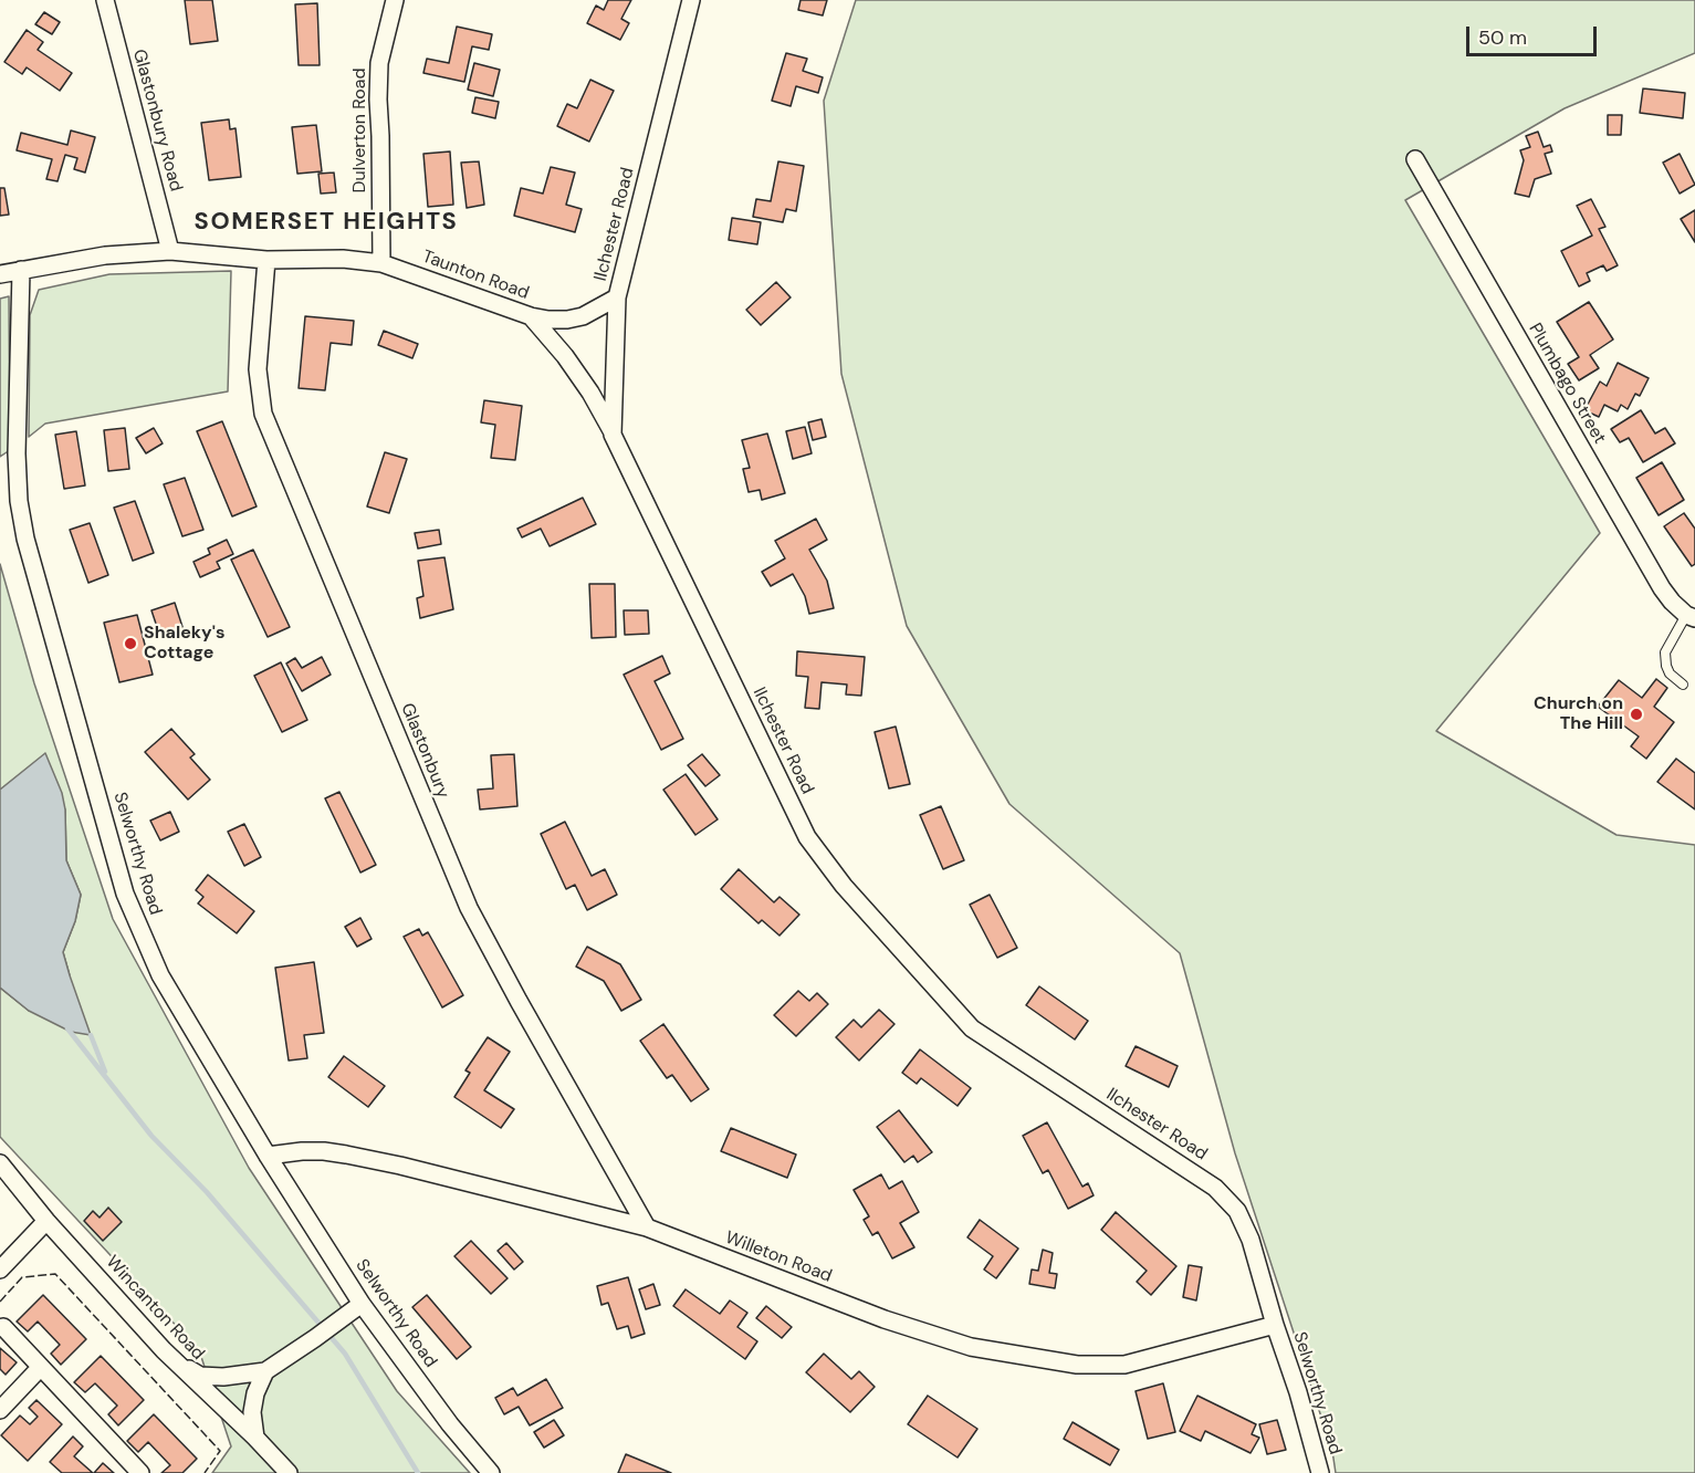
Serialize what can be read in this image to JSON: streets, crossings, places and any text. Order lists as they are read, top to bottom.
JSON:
{
  "streets": {
    "street": [
      "Glastonbury Road",
      "Dulverton Road",
      "Ilchester Road",
      "Taunton Road",
      "Plumbago Street",
      "Glastonbury",
      "Selworthy Road",
      "Willeton Road",
      "Wincanton Road"
    ]
  },
  "crossings": [
    ["Glastonbury Road", "Taunton Road"],
    ["Dulverton Road", "Taunton Road"],
    ["Ilchester Road", "Taunton Road"],
    ["Ilchester Road", "Selworthy Road"],
    ["Ilchester Road", "Willeton Road"],
    ["Taunton Road", "Glastonbury"],
    ["Taunton Road", "Selworthy Road"],
    ["Glastonbury", "Willeton Road"],
    ["Selworthy Road", "Willeton Road"]
  ],
  "districts": ["SOMERSET HEIGHTS"],
  "places": ["Shaleky's Cottage", "Church on The Hill"],
  "scale_bar": "50 m"
}
